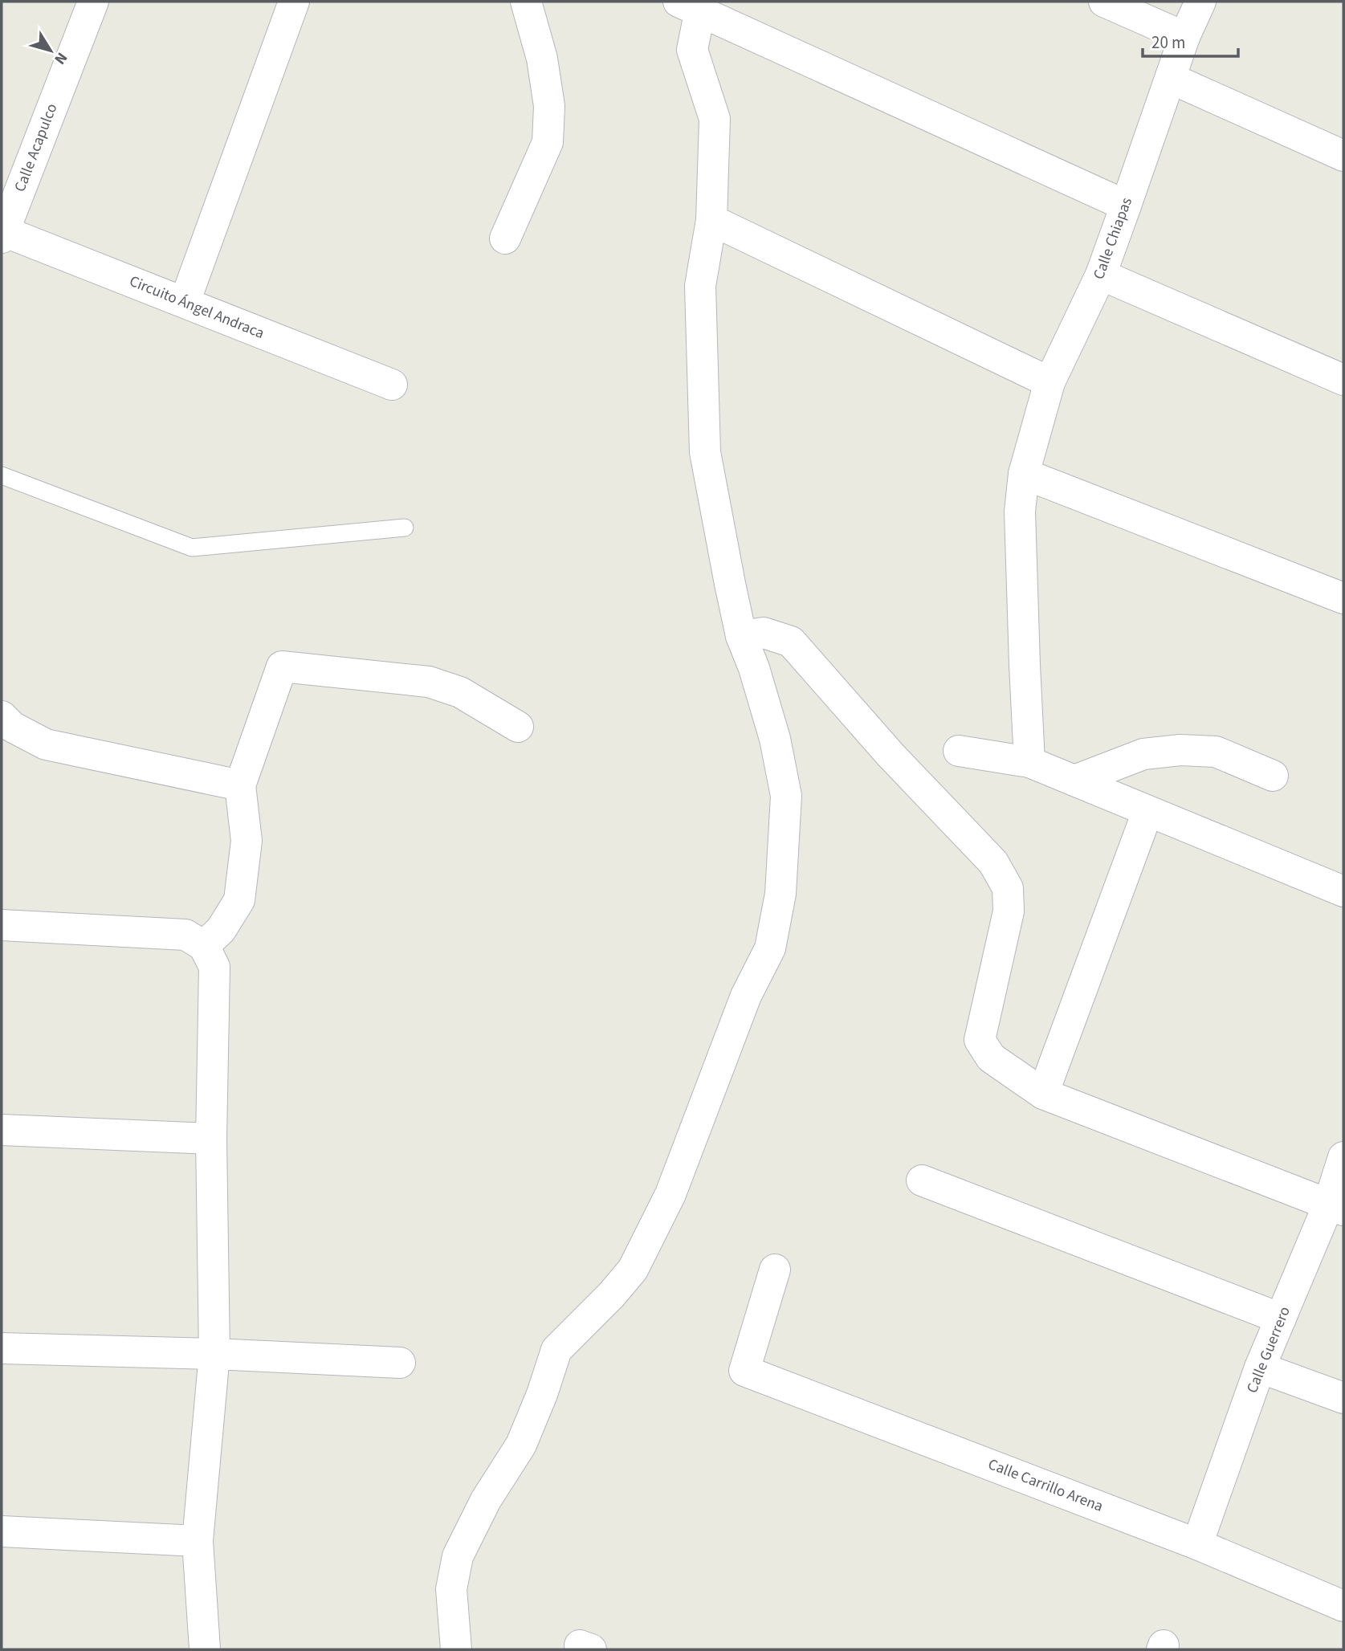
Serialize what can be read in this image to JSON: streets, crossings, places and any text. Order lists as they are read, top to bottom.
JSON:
{
  "streets": {
    "street": [
      "Calle Acapulco",
      "Calle Chiapas",
      "Circuito Ángel Andraca",
      "Calle Guerrero",
      "Calle Carrillo Arena"
    ]
  },
  "crossings": [
    ["Calle Acapulco", "Circuito Ángel Andraca"],
    ["Calle Guerrero", "Calle Carrillo Arena"]
  ],
  "scale_bar": "20 m",
  "north": "bottom right"
}
